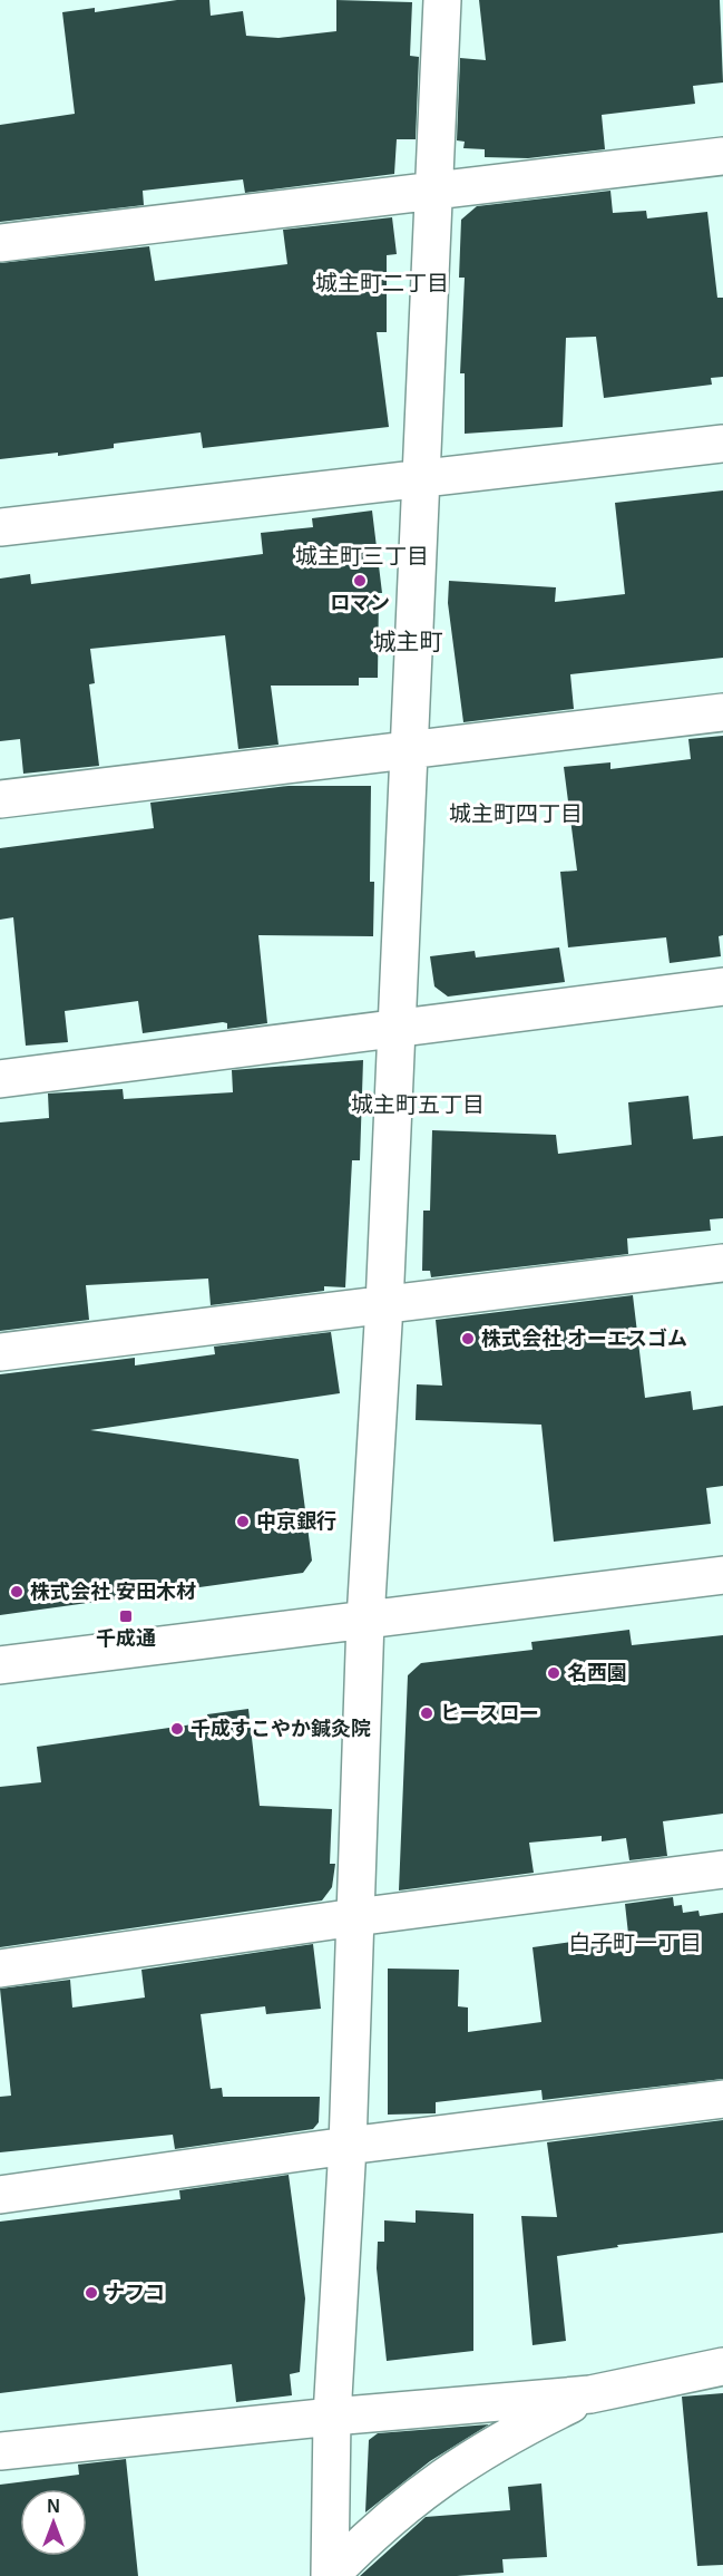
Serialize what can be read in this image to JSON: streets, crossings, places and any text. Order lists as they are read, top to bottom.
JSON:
{
  "districts": [
    "城主町二丁目",
    "城主町三丁目",
    "城主町",
    "城主町四丁目",
    "城主町五丁目",
    "白子町一丁目"
  ],
  "places": {
    "other": [
      "ロマン",
      "株式会社 オーエスゴム",
      "中京銀行",
      "株式会社 安田木材",
      "名西園",
      "ヒースロー",
      "千成すこやか鍼灸院",
      "ナフコ"
    ],
    "transit": ["千成通"]
  },
  "north": "top"
}
